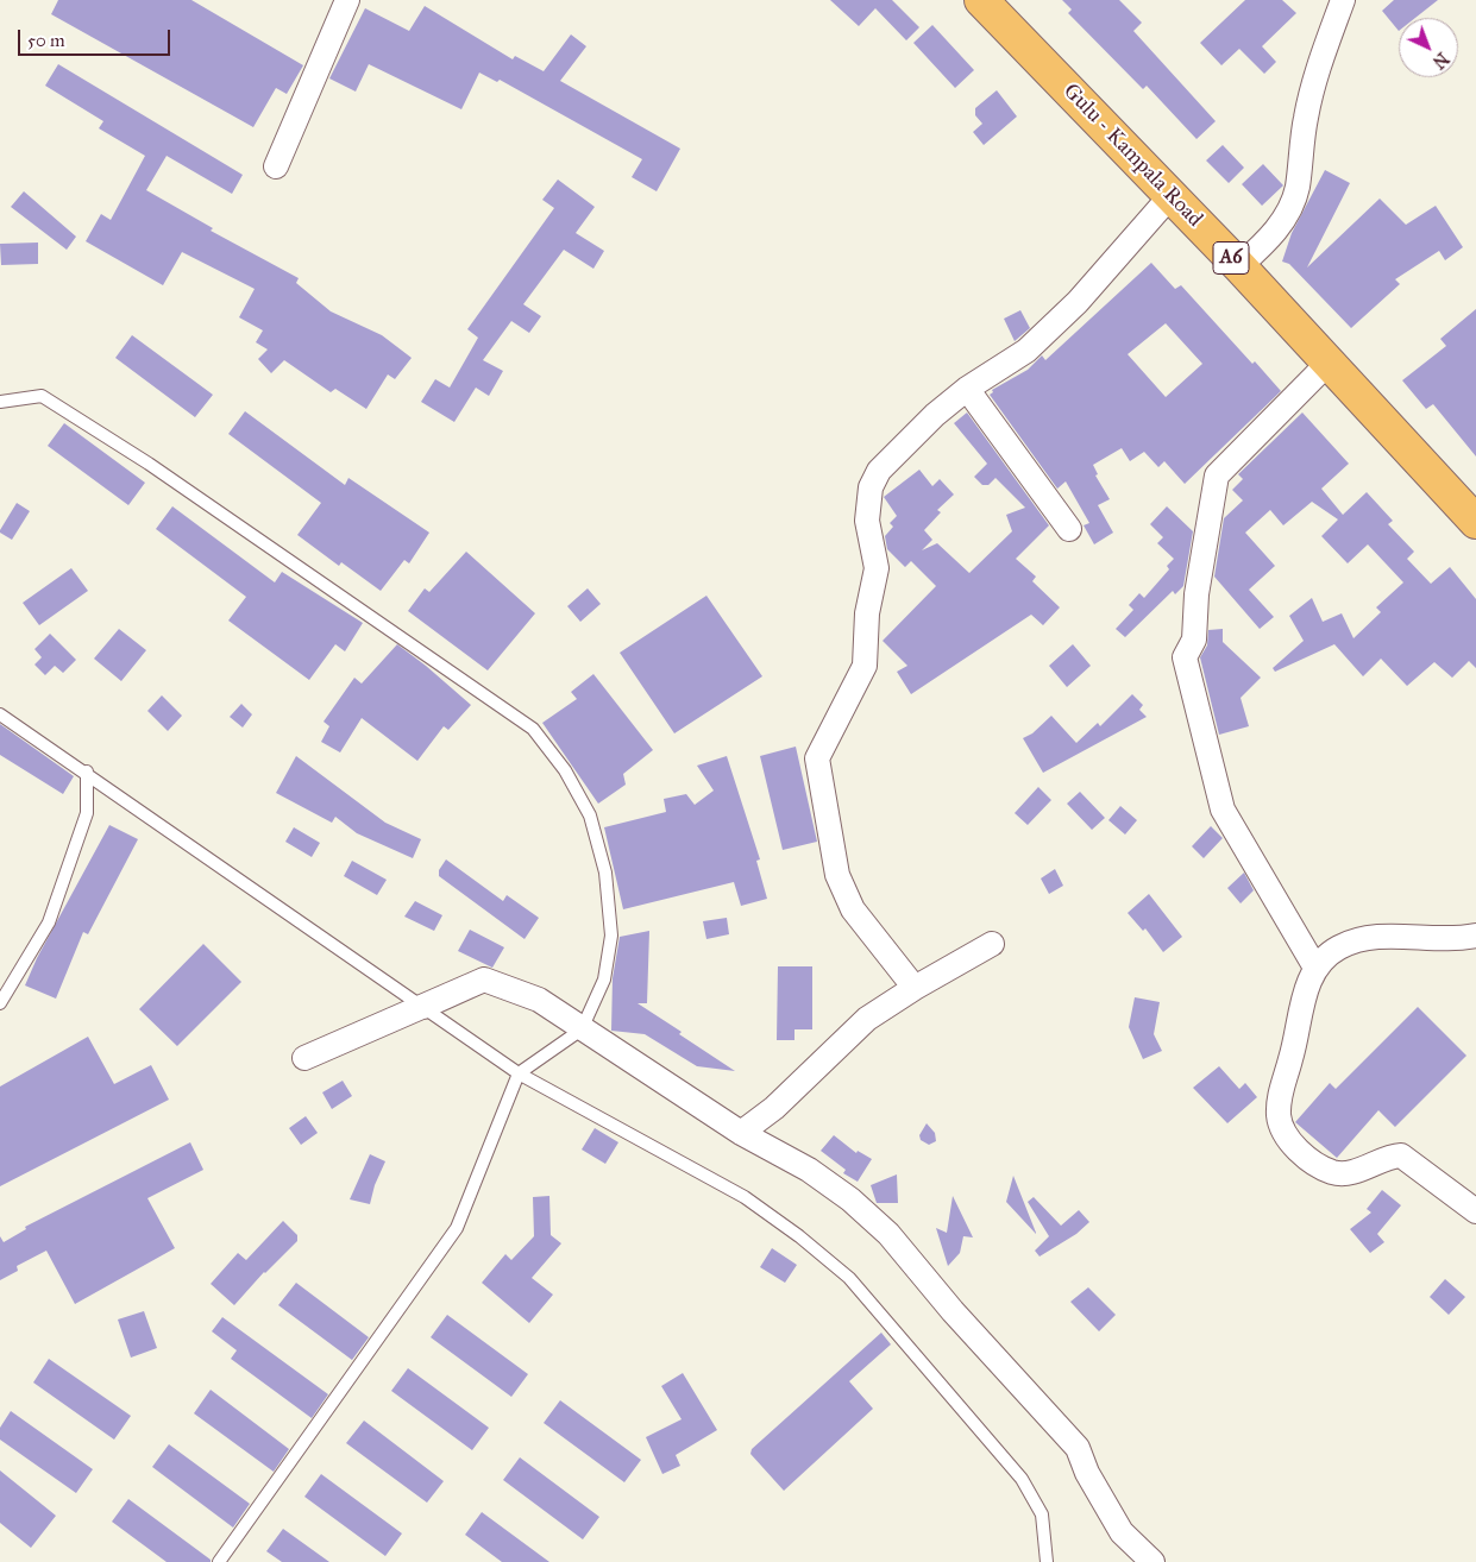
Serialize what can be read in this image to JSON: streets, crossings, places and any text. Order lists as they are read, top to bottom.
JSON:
{
  "streets": {
    "main road": ["Gulu - Kampala Road", "A6"]
  },
  "scale_bar": "50 m",
  "north": "bottom right"
}
